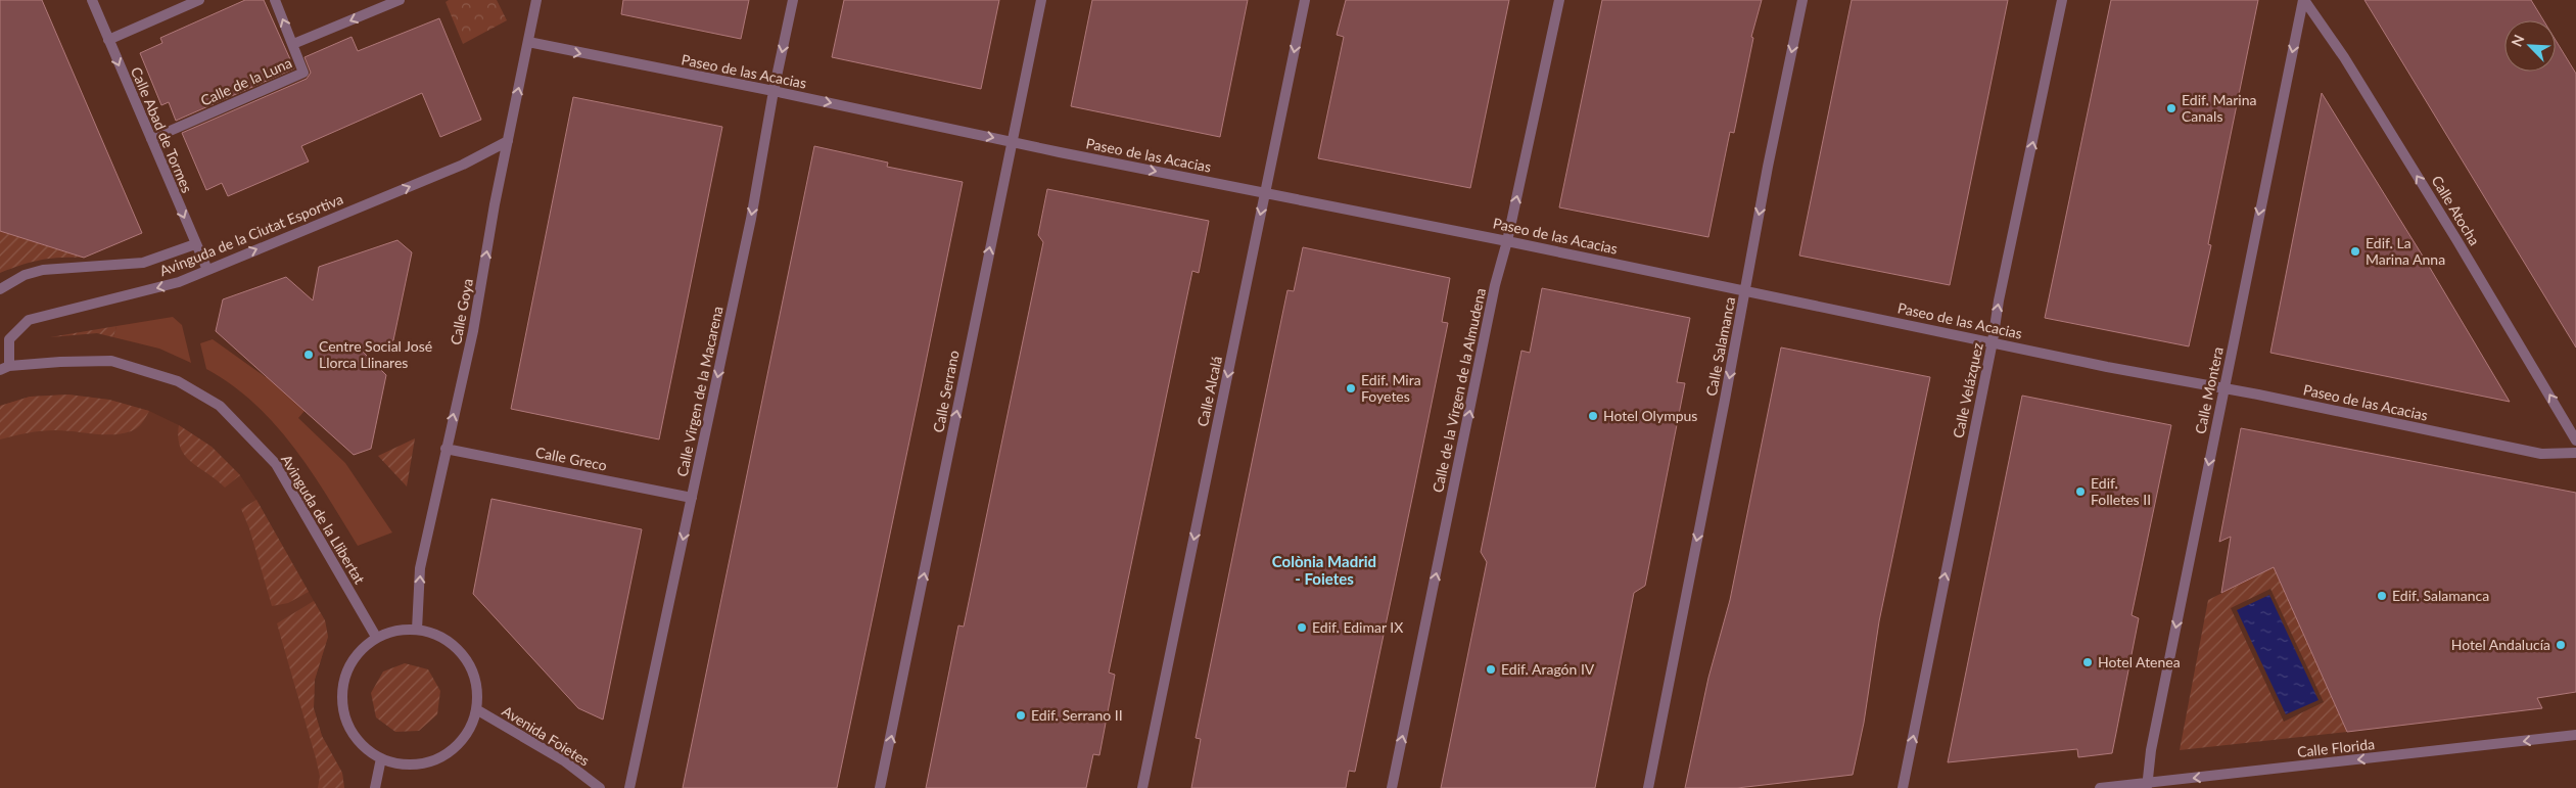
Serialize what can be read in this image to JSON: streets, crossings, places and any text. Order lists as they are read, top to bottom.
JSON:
{
  "streets": {
    "street": [
      "Paseo de las Acacias",
      "Calle de la Luna",
      "Calle Abad de Tormes",
      "Calle Atocha",
      "Avinguda de la Ciutat Esportiva",
      "Calle Goya",
      "Calle Salamanca",
      "Calle de la Virgen de la Almudena",
      "Calle Velázquez",
      "Calle Montera",
      "Calle Virgen de la Macarena",
      "Calle Serrano",
      "Calle Alcalá",
      "Calle Greco",
      "Avinguda de la Llibertat",
      "Avenida Foietes",
      "Calle Florida"
    ]
  },
  "crossings": [
    ["Paseo de las Acacias", "Calle Goya"],
    ["Paseo de las Acacias", "Calle Salamanca"],
    ["Paseo de las Acacias", "Calle de la Virgen de la Almudena"],
    ["Paseo de las Acacias", "Calle Velázquez"],
    ["Paseo de las Acacias", "Calle Montera"],
    ["Paseo de las Acacias", "Calle Virgen de la Macarena"],
    ["Paseo de las Acacias", "Calle Serrano"],
    ["Paseo de las Acacias", "Calle Alcalá"],
    ["Calle de la Luna", "Calle Abad de Tormes"],
    ["Calle Abad de Tormes", "Avinguda de la Ciutat Esportiva"],
    ["Calle Atocha", "Calle Montera"],
    ["Avinguda de la Ciutat Esportiva", "Calle Goya"],
    ["Avinguda de la Ciutat Esportiva", "Avinguda de la Llibertat"],
    ["Calle Goya", "Calle Greco"],
    ["Calle Goya", "Avinguda de la Llibertat"],
    ["Calle Goya", "Avenida Foietes"],
    ["Calle Montera", "Calle Florida"],
    ["Calle Virgen de la Macarena", "Calle Greco"],
    ["Avinguda de la Llibertat", "Avenida Foietes"]
  ],
  "one_way": [
    "Paseo de las Acacias",
    "Calle de la Luna",
    "Calle Abad de Tormes",
    "Calle Atocha",
    "Calle Goya",
    "Calle Salamanca",
    "Calle de la Virgen de la Almudena",
    "Calle Velázquez",
    "Calle Montera",
    "Calle Virgen de la Macarena",
    "Calle Serrano",
    "Calle Alcalá",
    "Calle Florida"
  ],
  "districts": ["Colònia Madrid - Foietes"],
  "places": [
    "Edif. Marina Canals",
    "Edif. La Marina Anna",
    "Centre Social José Llorca Llinares",
    "Edif. Mira Foyetes",
    "Hotel Olympus",
    "Edif. Folletes II",
    "Edif. Salamanca",
    "Edif. Edimar IX",
    "Hotel Andalucía",
    "Hotel Atenea",
    "Edif. Aragón IV",
    "Edif. Serrano II"
  ],
  "north": "top left"
}
